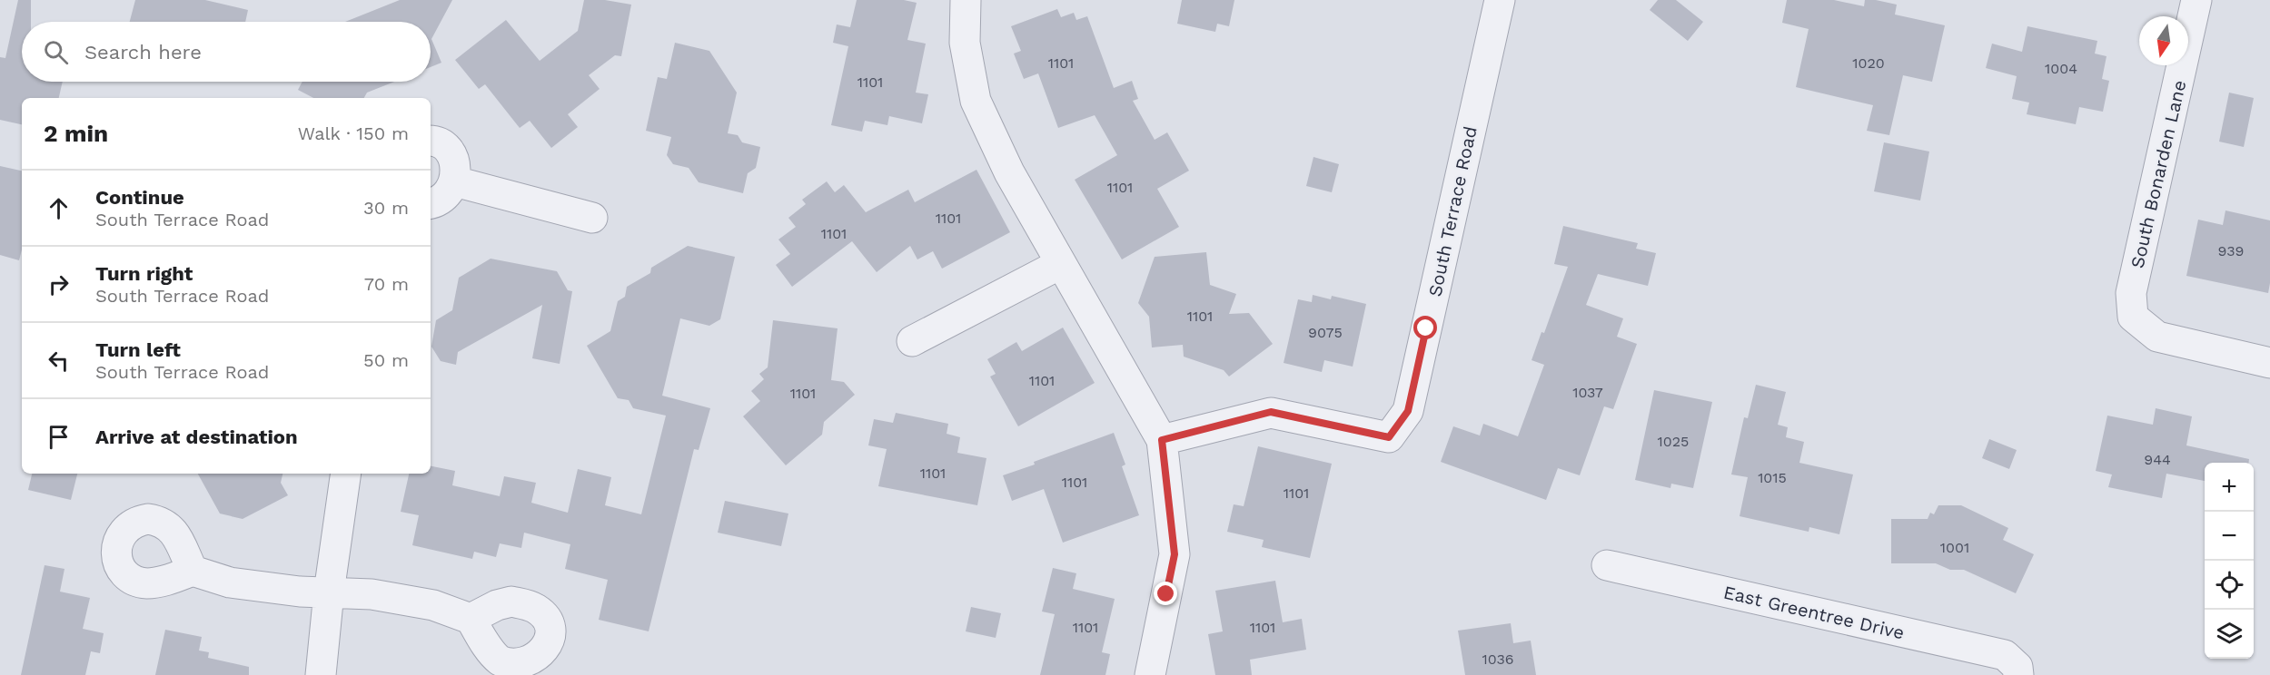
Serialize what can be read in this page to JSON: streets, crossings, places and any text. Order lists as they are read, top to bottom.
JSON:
{
  "streets": {
    "street": ["South Bonarden Lane", "South Terrace Road", "East Greentree Drive"]
  },
  "house_numbers": [
    "1101",
    "1020",
    "1004",
    "1101",
    "1101",
    "1101",
    "1101",
    "939",
    "1101",
    "9075",
    "1101",
    "1037",
    "1101",
    "1025",
    "944",
    "1101",
    "1015",
    "1101",
    "1101",
    "1001",
    "1101",
    "1101",
    "1036"
  ],
  "north": "bottom",
  "page": {
    "search": "Search here",
    "heading": ["2 min", "Walk · 150 m"],
    "list": [
      ["Continue", "South Terrace Road", "30 m"],
      ["Turn right", "South Terrace Road", "70 m"],
      ["Turn left", "South Terrace Road", "50 m"],
      "Arrive at destination"
    ],
    "map_buttons": ["+", "−"]
  }
}
